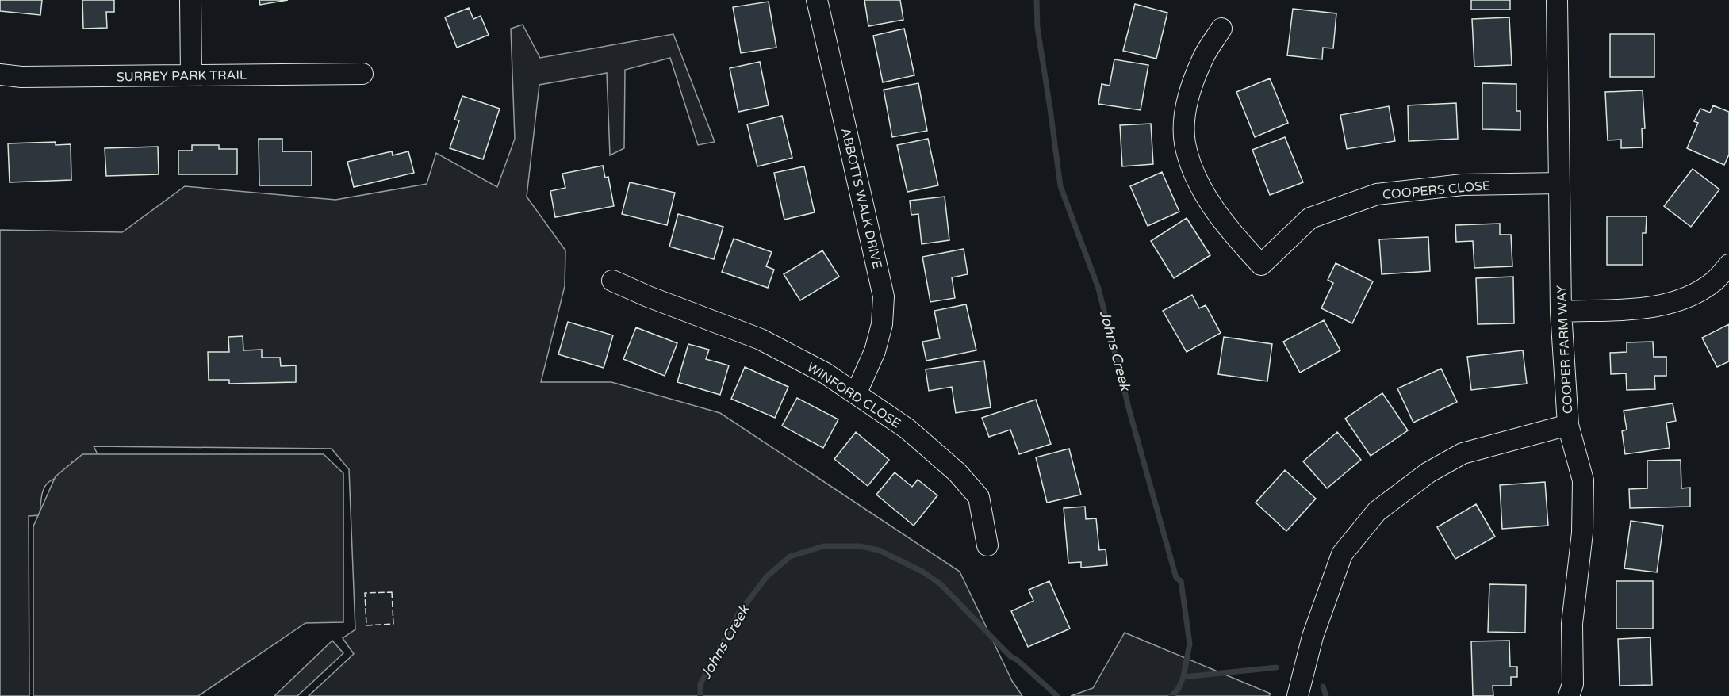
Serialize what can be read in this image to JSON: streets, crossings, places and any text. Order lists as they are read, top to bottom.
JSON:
{
  "streets": {
    "street": [
      "SURREY PARK TRAIL",
      "COOPERS CLOSE",
      "ABBOTTS WALK DRIVE",
      "COOPER FARM WAY",
      "WINFORD CLOSE"
    ]
  },
  "crossings": [
    ["COOPERS CLOSE", "COOPER FARM WAY"],
    ["ABBOTTS WALK DRIVE", "WINFORD CLOSE"]
  ],
  "water": ["Johns Creek"]
}
